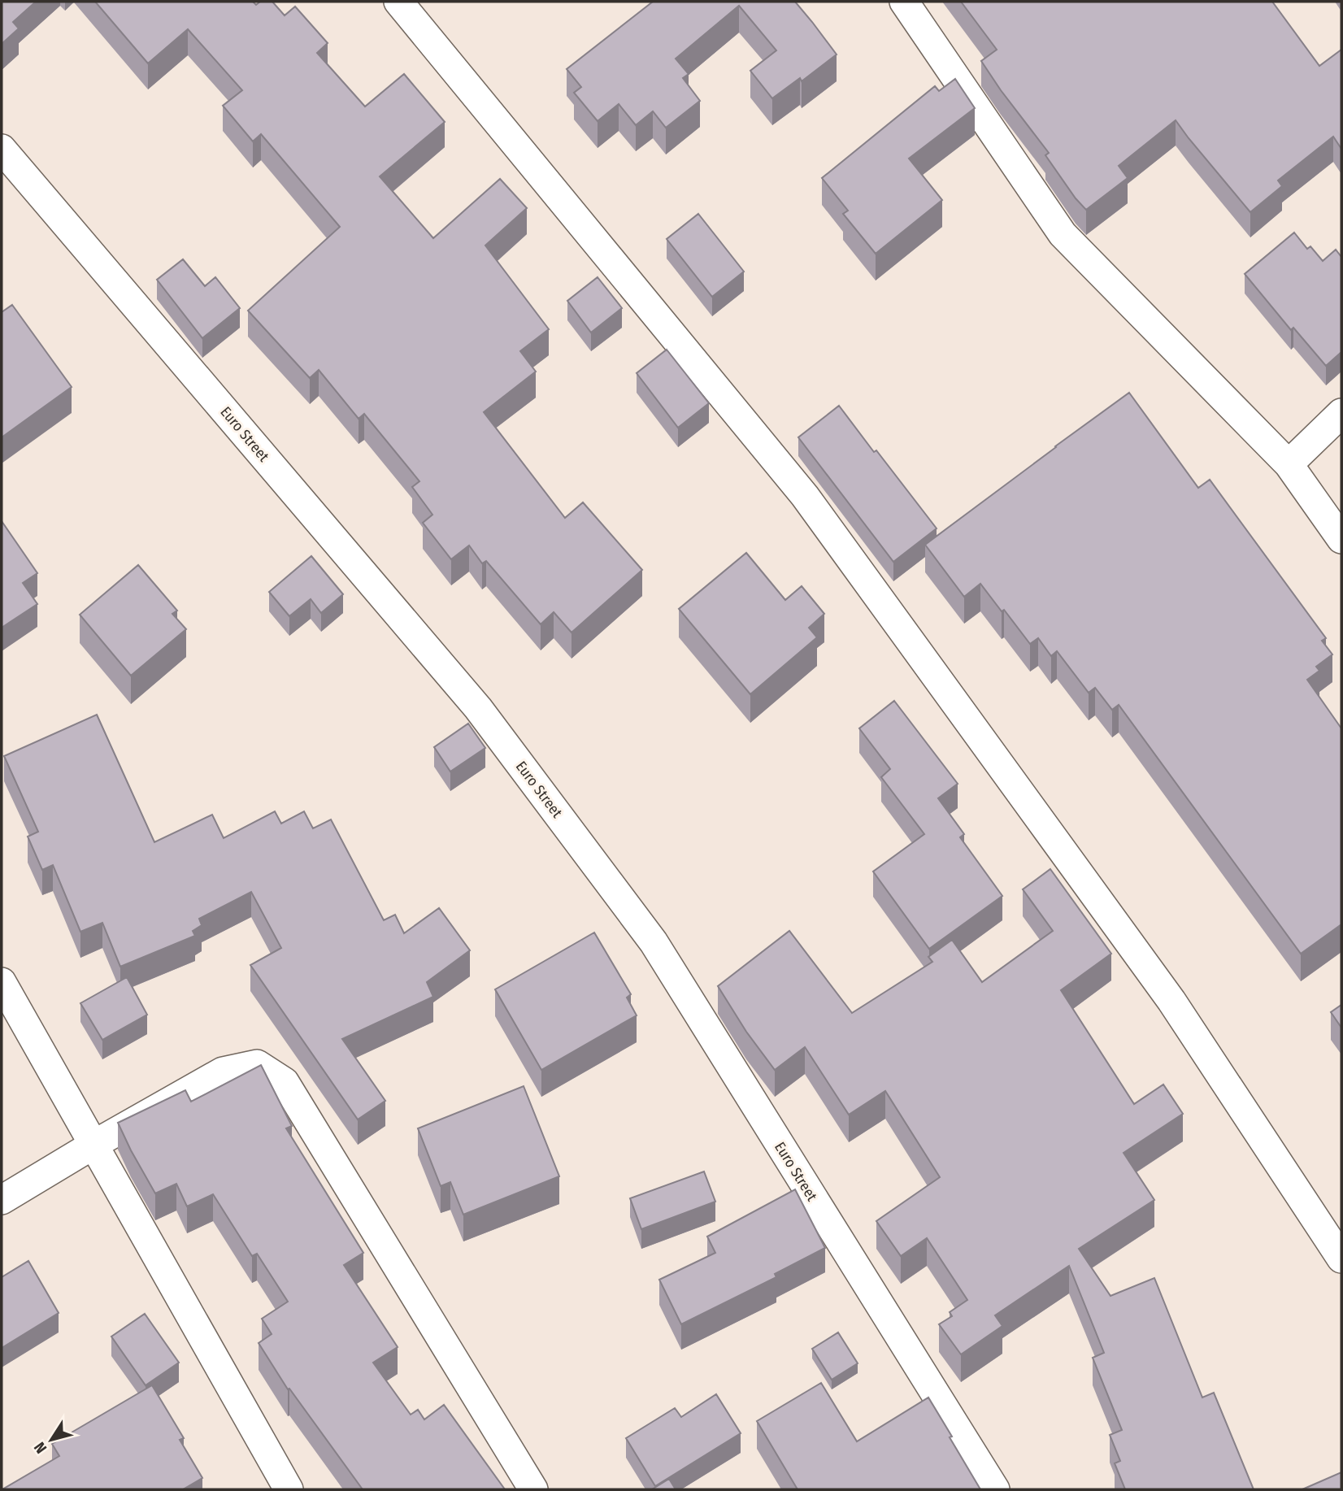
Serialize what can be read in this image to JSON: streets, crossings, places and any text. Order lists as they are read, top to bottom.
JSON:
{
  "streets": {
    "street": ["Euro Street"]
  },
  "north": "bottom left"
}
